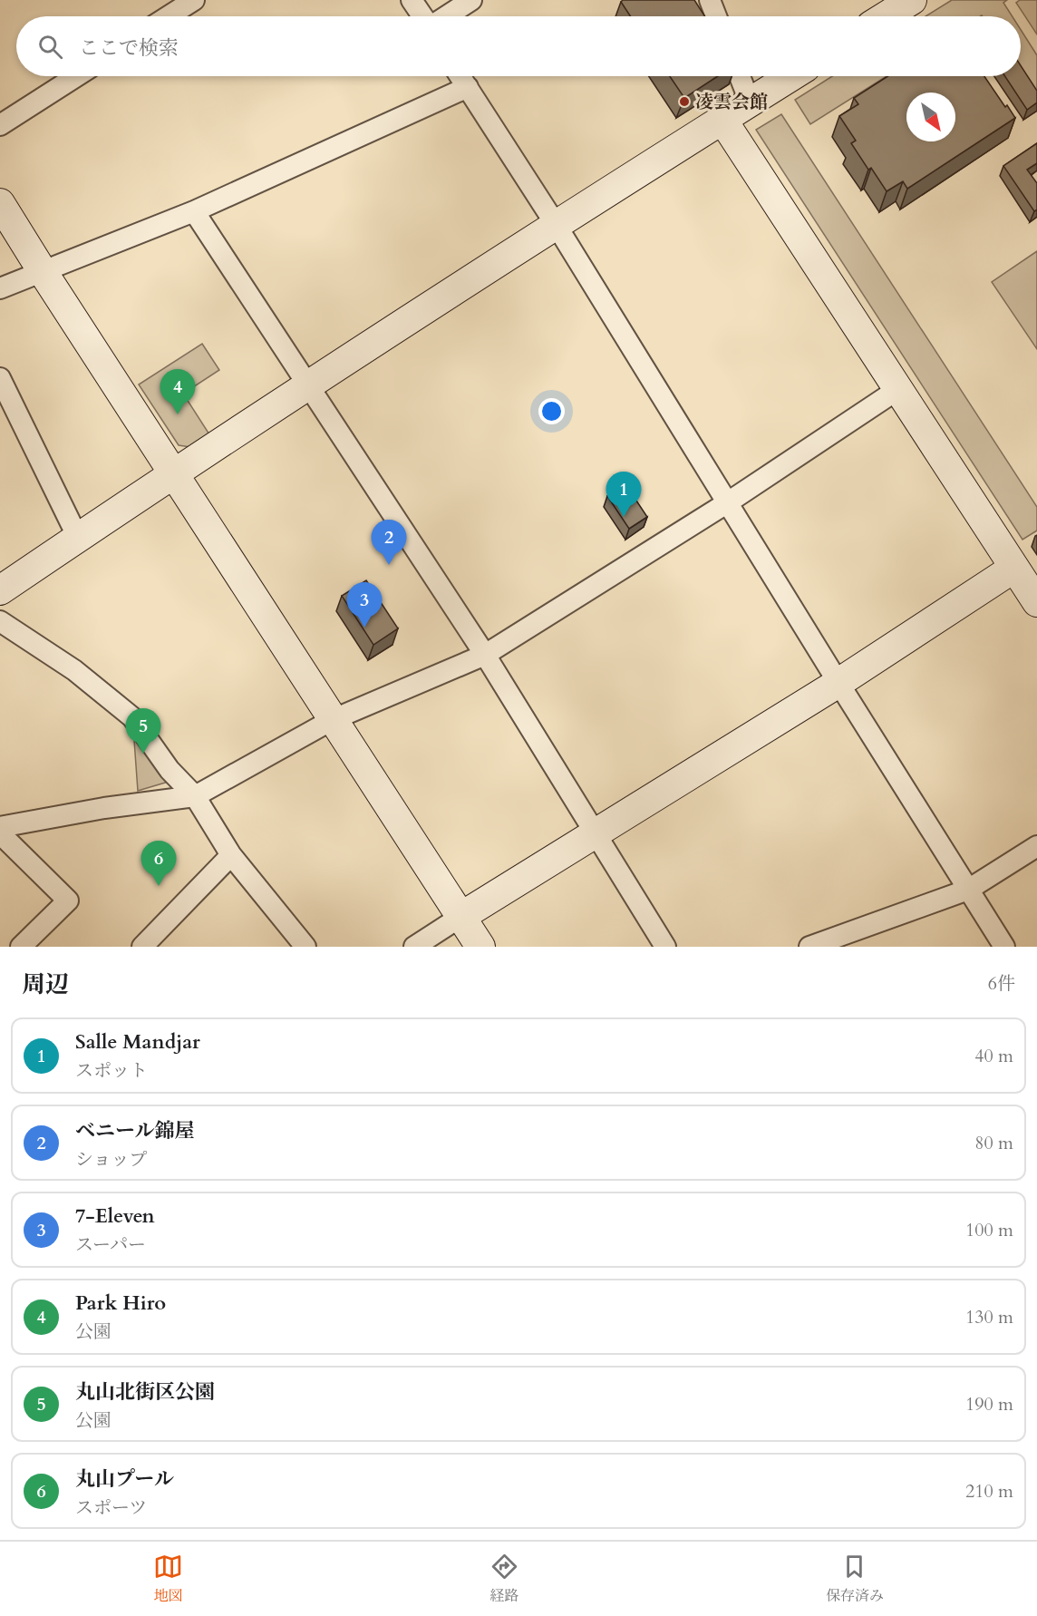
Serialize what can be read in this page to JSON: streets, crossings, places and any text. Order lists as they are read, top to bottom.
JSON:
{
  "places": ["凌雲会館"],
  "north": "bottom right",
  "page": {
    "search": "ここで検索",
    "pins": [
      "4",
      "1",
      "2",
      "3",
      "5",
      "6"
    ],
    "heading": ["周辺", "6件"],
    "list": [
      {
        "mark": "1",
        "name": "Salle Mandjar",
        "note": "スポット",
        "value": "40 m"
      },
      {
        "mark": "2",
        "name": "ベニール錦屋",
        "note": "ショップ",
        "value": "80 m"
      },
      {
        "mark": "3",
        "name": "7-Eleven",
        "note": "スーパー",
        "value": "100 m"
      },
      {
        "mark": "4",
        "name": "Park Hiro",
        "note": "公園",
        "value": "130 m"
      },
      {
        "mark": "5",
        "name": "丸山北街区公園",
        "note": "公園",
        "value": "190 m"
      },
      {
        "mark": "6",
        "name": "丸山プール",
        "note": "スポーツ",
        "value": "210 m"
      }
    ],
    "nav": ["地図", "経路", "保存済み"]
  }
}
